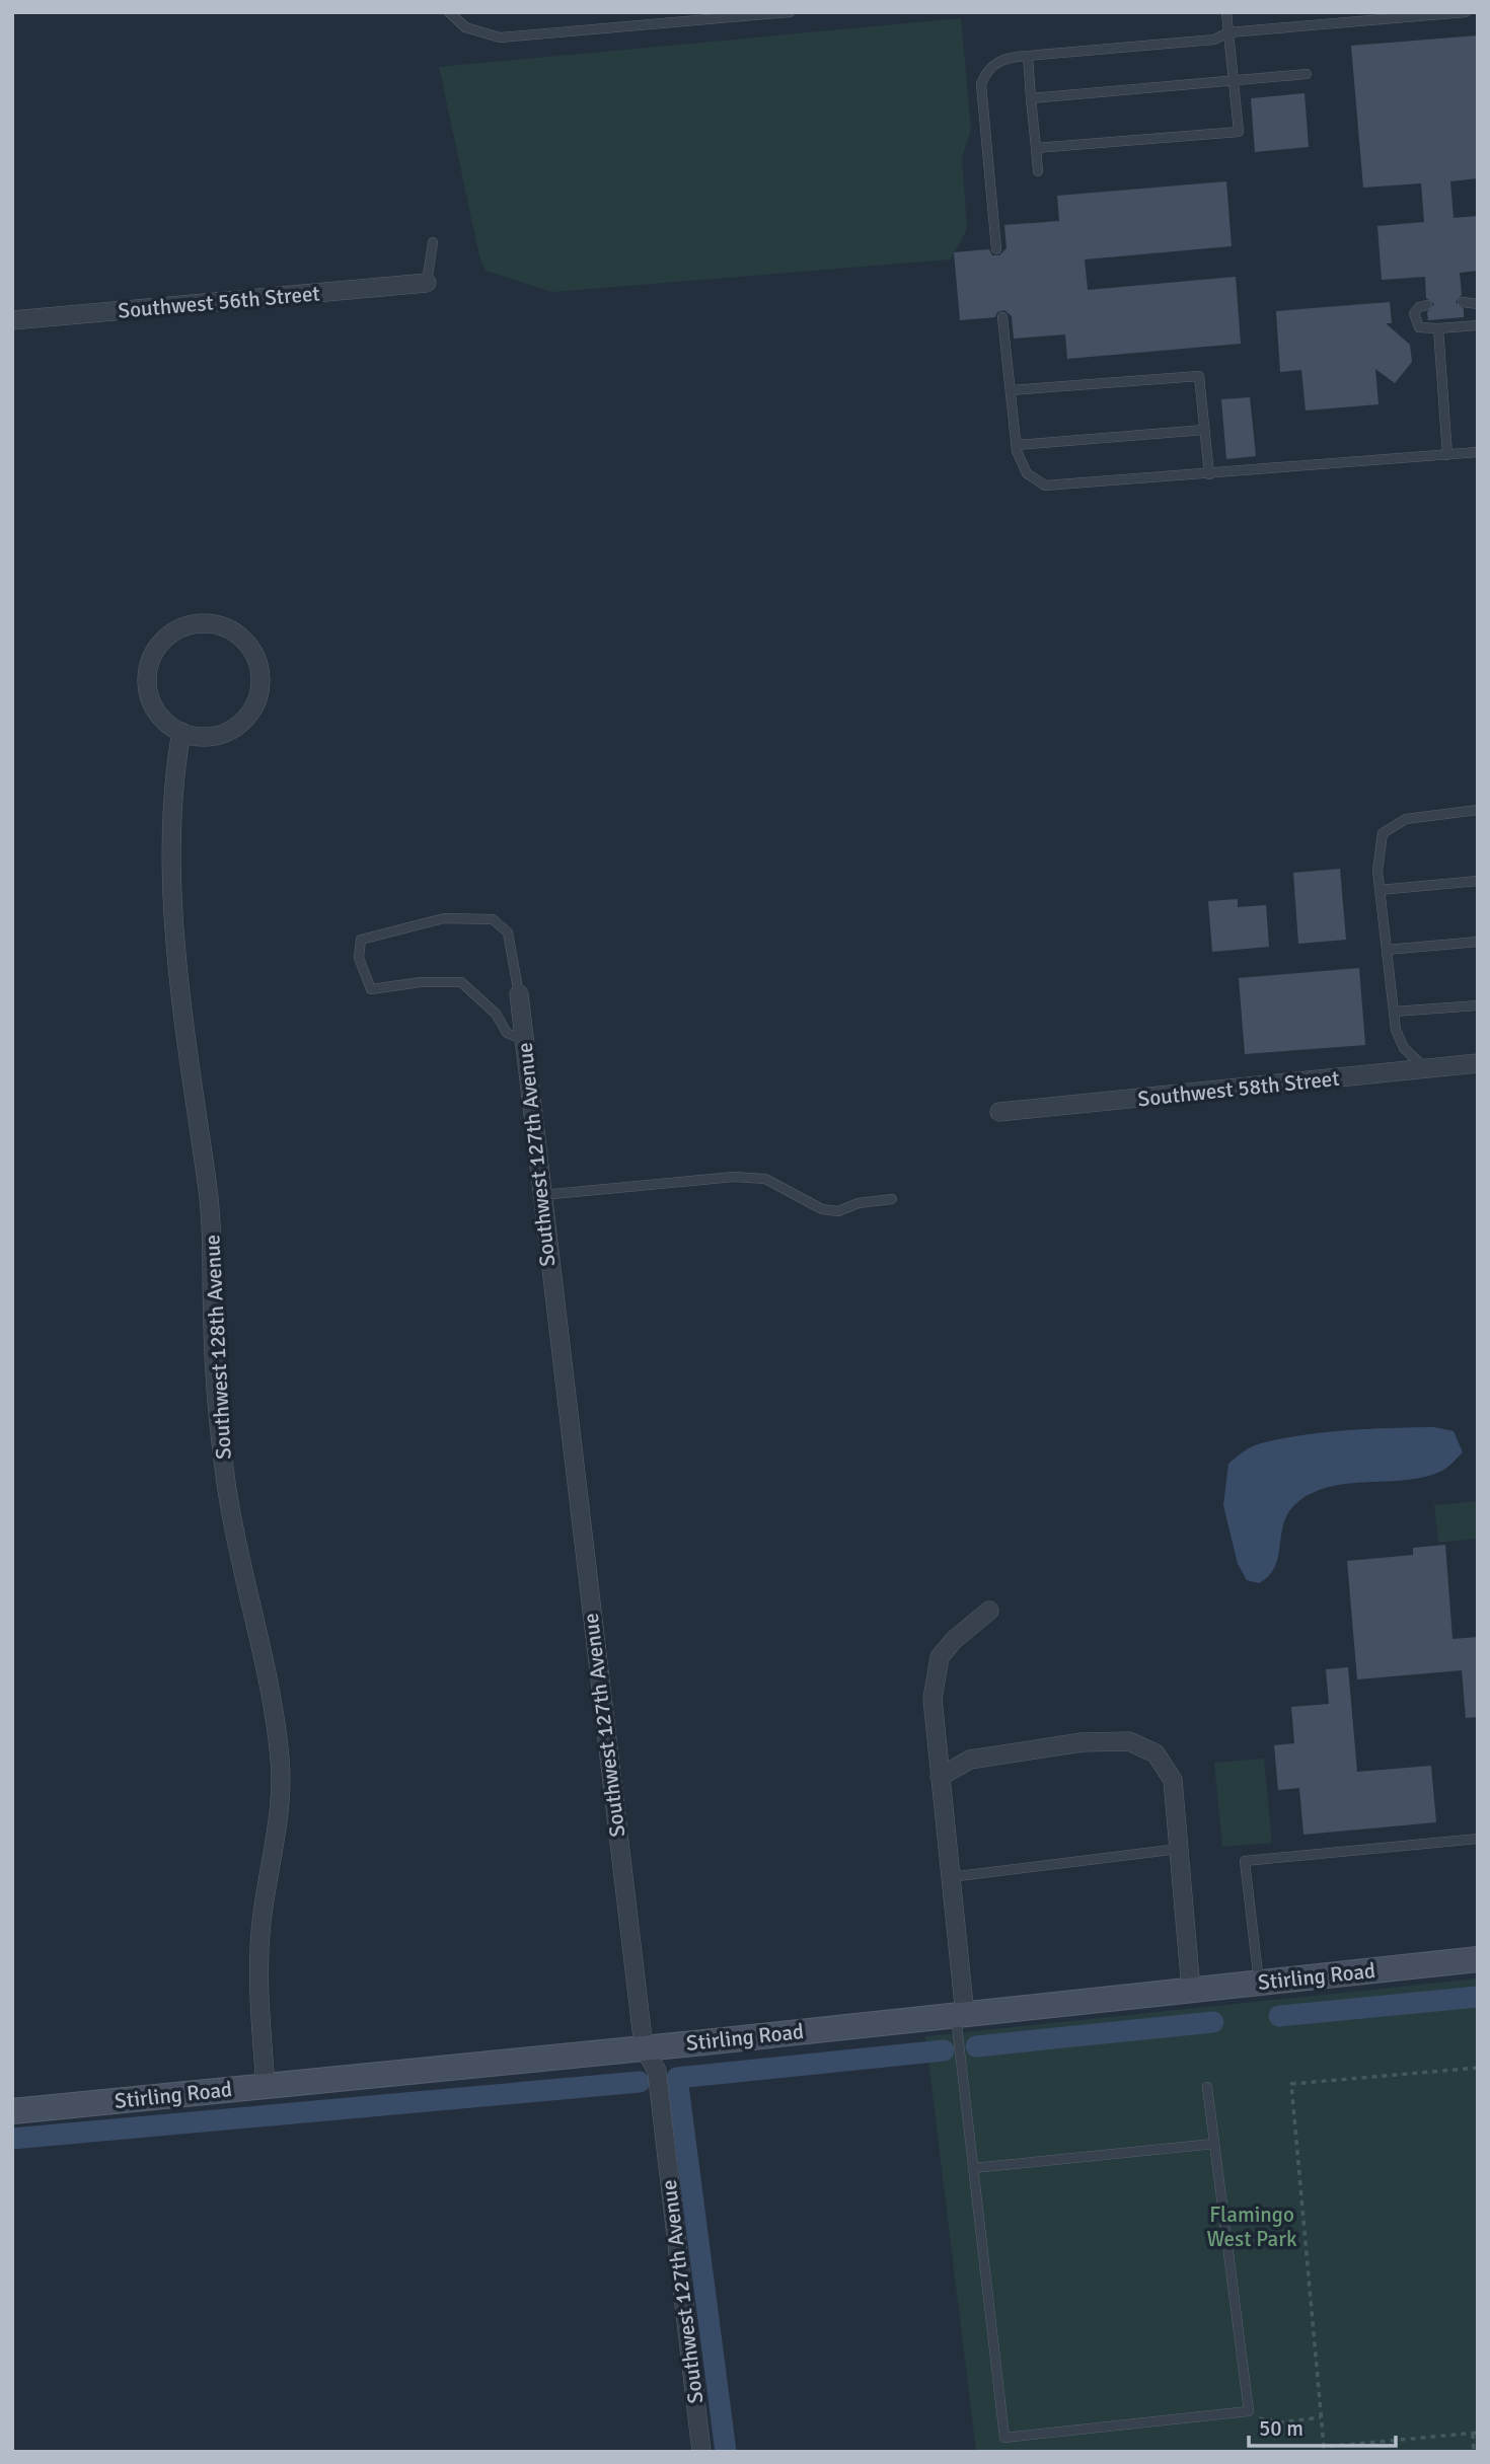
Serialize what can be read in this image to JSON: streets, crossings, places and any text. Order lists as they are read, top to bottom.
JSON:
{
  "streets": {
    "street": [
      "Southwest 56th Street",
      "Southwest 58th Street",
      "Southwest 127th Avenue",
      "Southwest 128th Avenue",
      "Stirling Road"
    ]
  },
  "crossings": [
    ["Southwest 127th Avenue", "Stirling Road"],
    ["Southwest 128th Avenue", "Stirling Road"]
  ],
  "parks": ["Flamingo West Park"],
  "scale_bar": "50 m"
}
